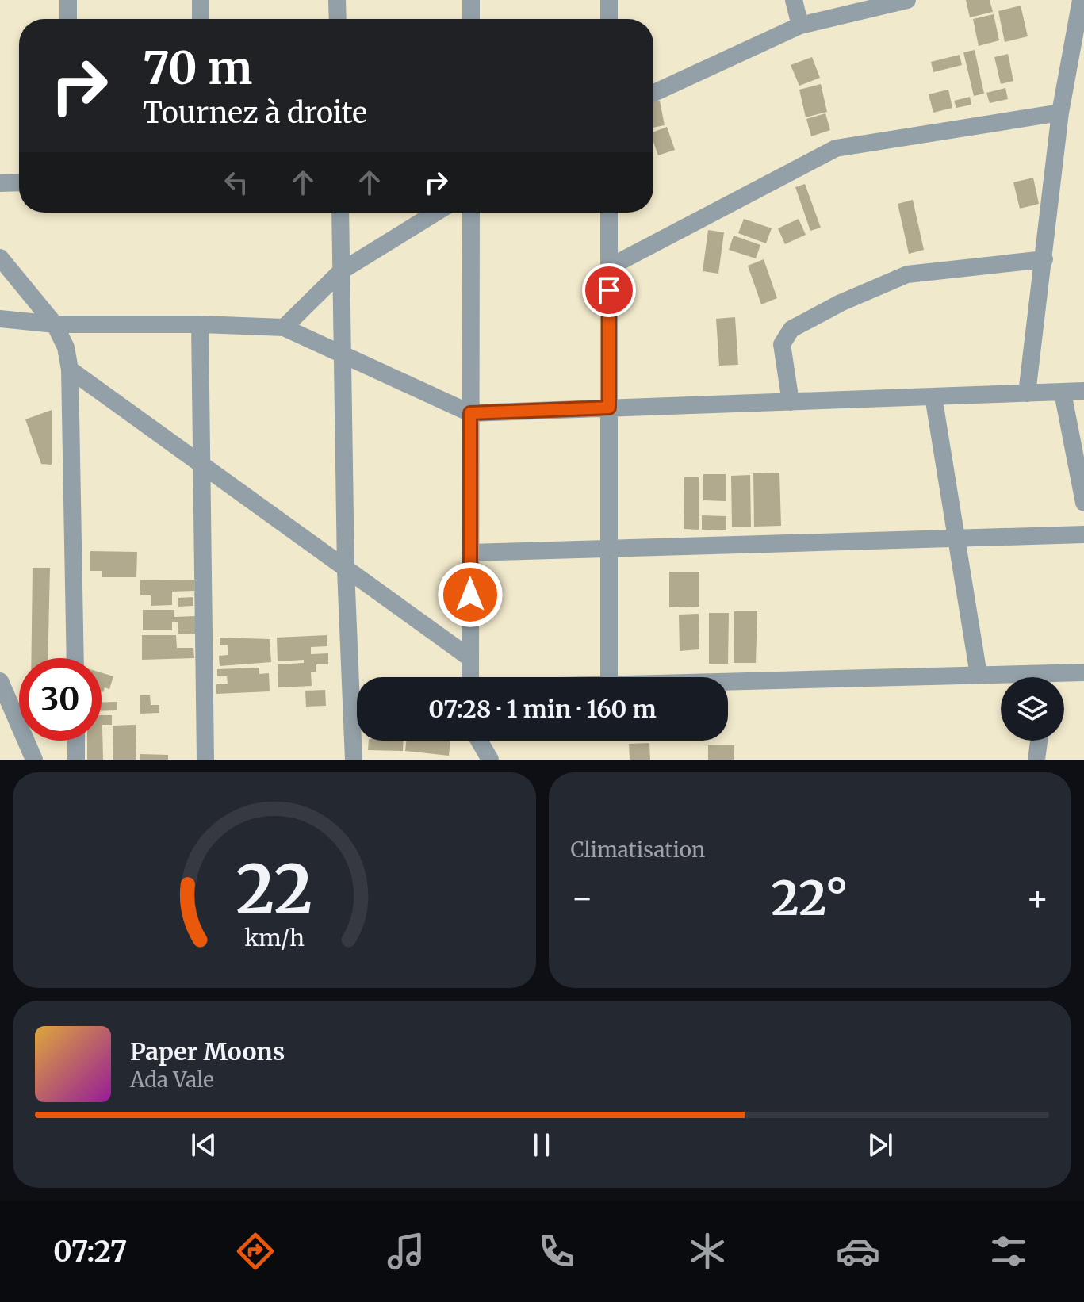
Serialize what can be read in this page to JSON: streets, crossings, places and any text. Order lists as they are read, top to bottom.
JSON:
{
  "page": {
    "turn": ["70 m", "Tournez à droite"],
    "limit": "30",
    "trip": "07:28 · 1 min · 160 m",
    "tile": "Climatisation",
    "heat": ["−", "22°", "+"],
    "song": ["Paper Moons", "Ada Vale"],
    "tabs": "07:27",
    "gauge": ["22", "km/h"]
  }
}
